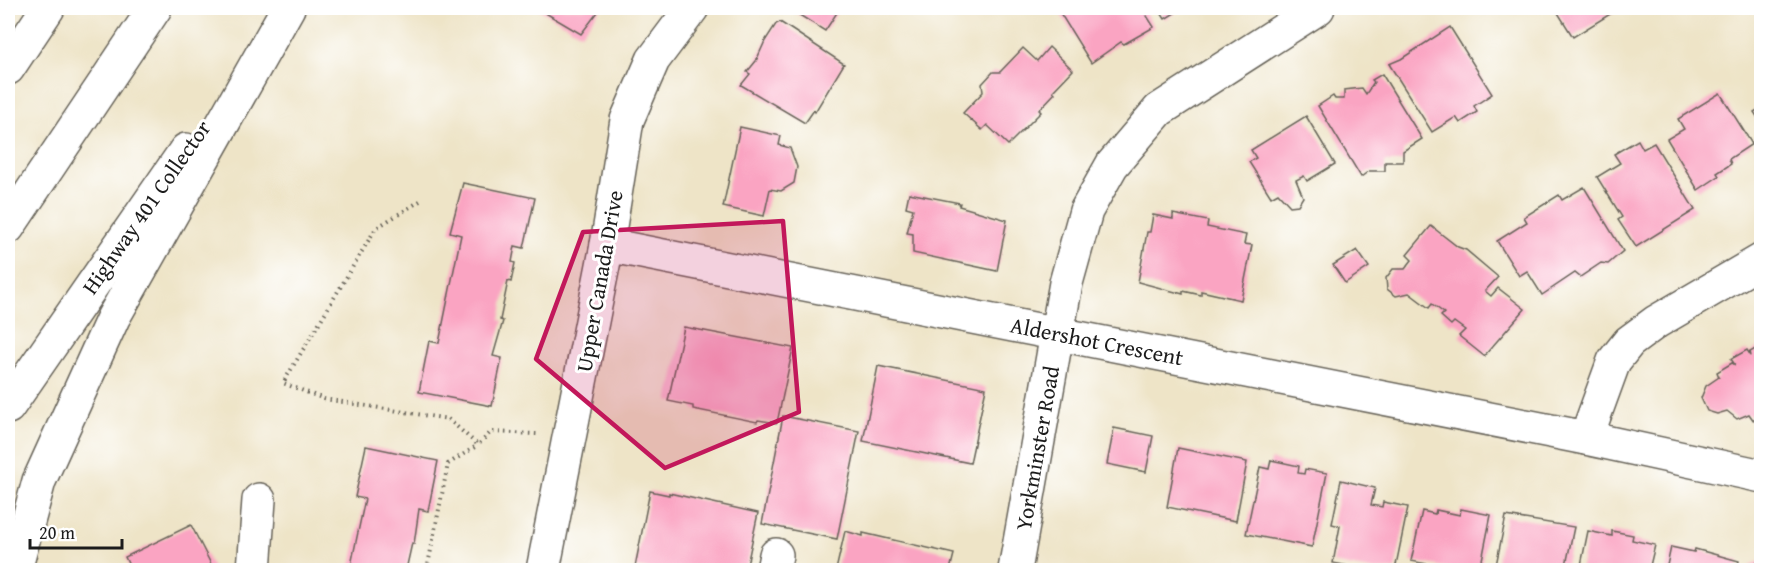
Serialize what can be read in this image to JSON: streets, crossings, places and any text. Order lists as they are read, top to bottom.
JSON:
{
  "streets": {
    "main road": [
      "Highway 401 Collector",
      "Upper Canada Drive",
      "Aldershot Crescent",
      "Yorkminster Road"
    ]
  },
  "crossings": [
    ["Upper Canada Drive", "Aldershot Crescent"],
    ["Aldershot Crescent", "Yorkminster Road"]
  ],
  "scale_bar": "20 m"
}
